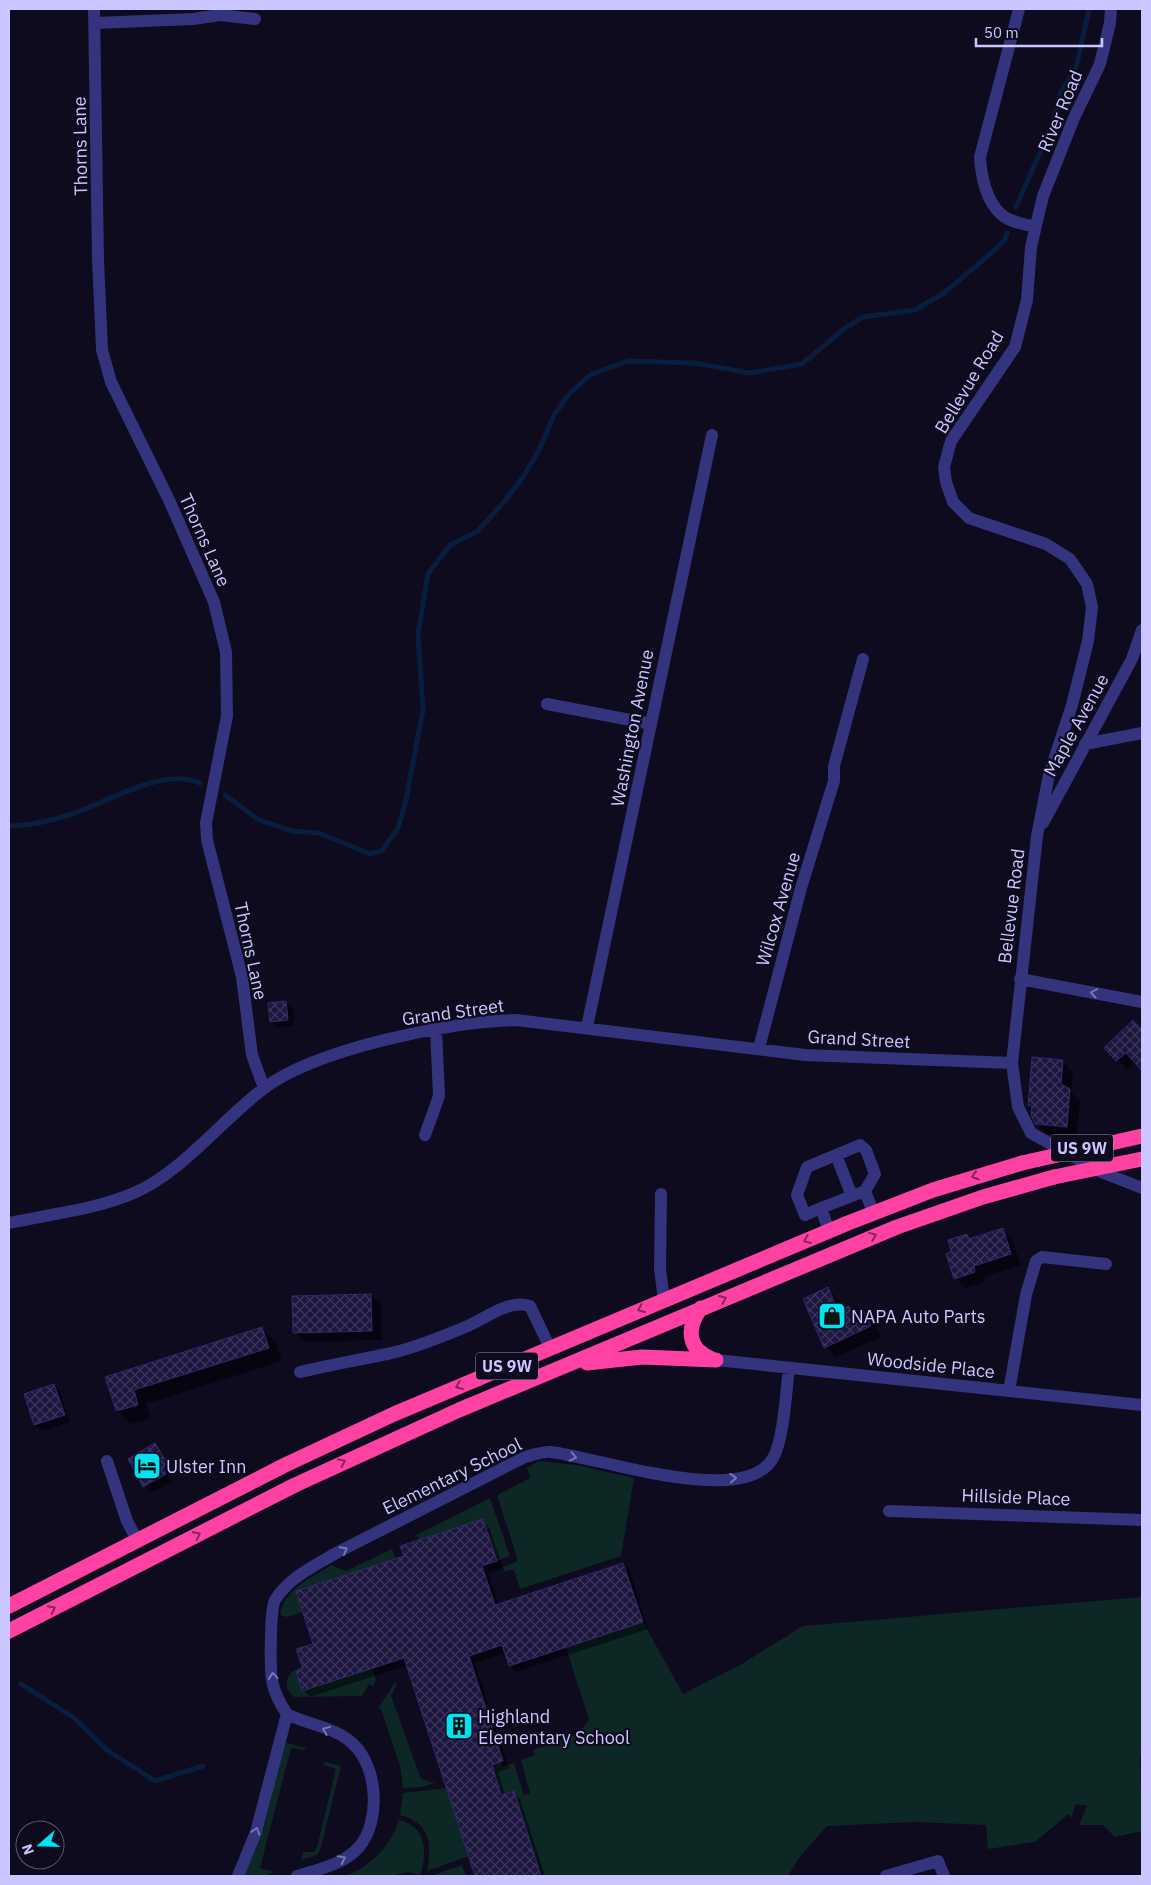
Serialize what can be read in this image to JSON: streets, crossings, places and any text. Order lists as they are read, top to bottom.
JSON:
{
  "streets": {
    "highway": ["US 9W"],
    "street": [
      "River Road",
      "Thorns Lane",
      "Bellevue Road",
      "Maple Avenue",
      "Washington Avenue",
      "Wilcox Avenue",
      "Grand Street",
      "Woodside Place",
      "Elementary School",
      "Hillside Place"
    ]
  },
  "crossings": [
    ["River Road", "Bellevue Road"],
    ["Thorns Lane", "Grand Street"],
    ["Bellevue Road", "Maple Avenue"],
    ["Bellevue Road", "Grand Street"],
    ["Washington Avenue", "Grand Street"],
    ["Wilcox Avenue", "Grand Street"],
    ["Woodside Place", "Elementary School"]
  ],
  "one_way": ["Elementary School"],
  "places": {
    "shop": ["NAPA Auto Parts"],
    "hotel": ["Ulster Inn"],
    "building": ["Highland Elementary School"]
  },
  "scale_bar": "50 m",
  "north": "left"
}
